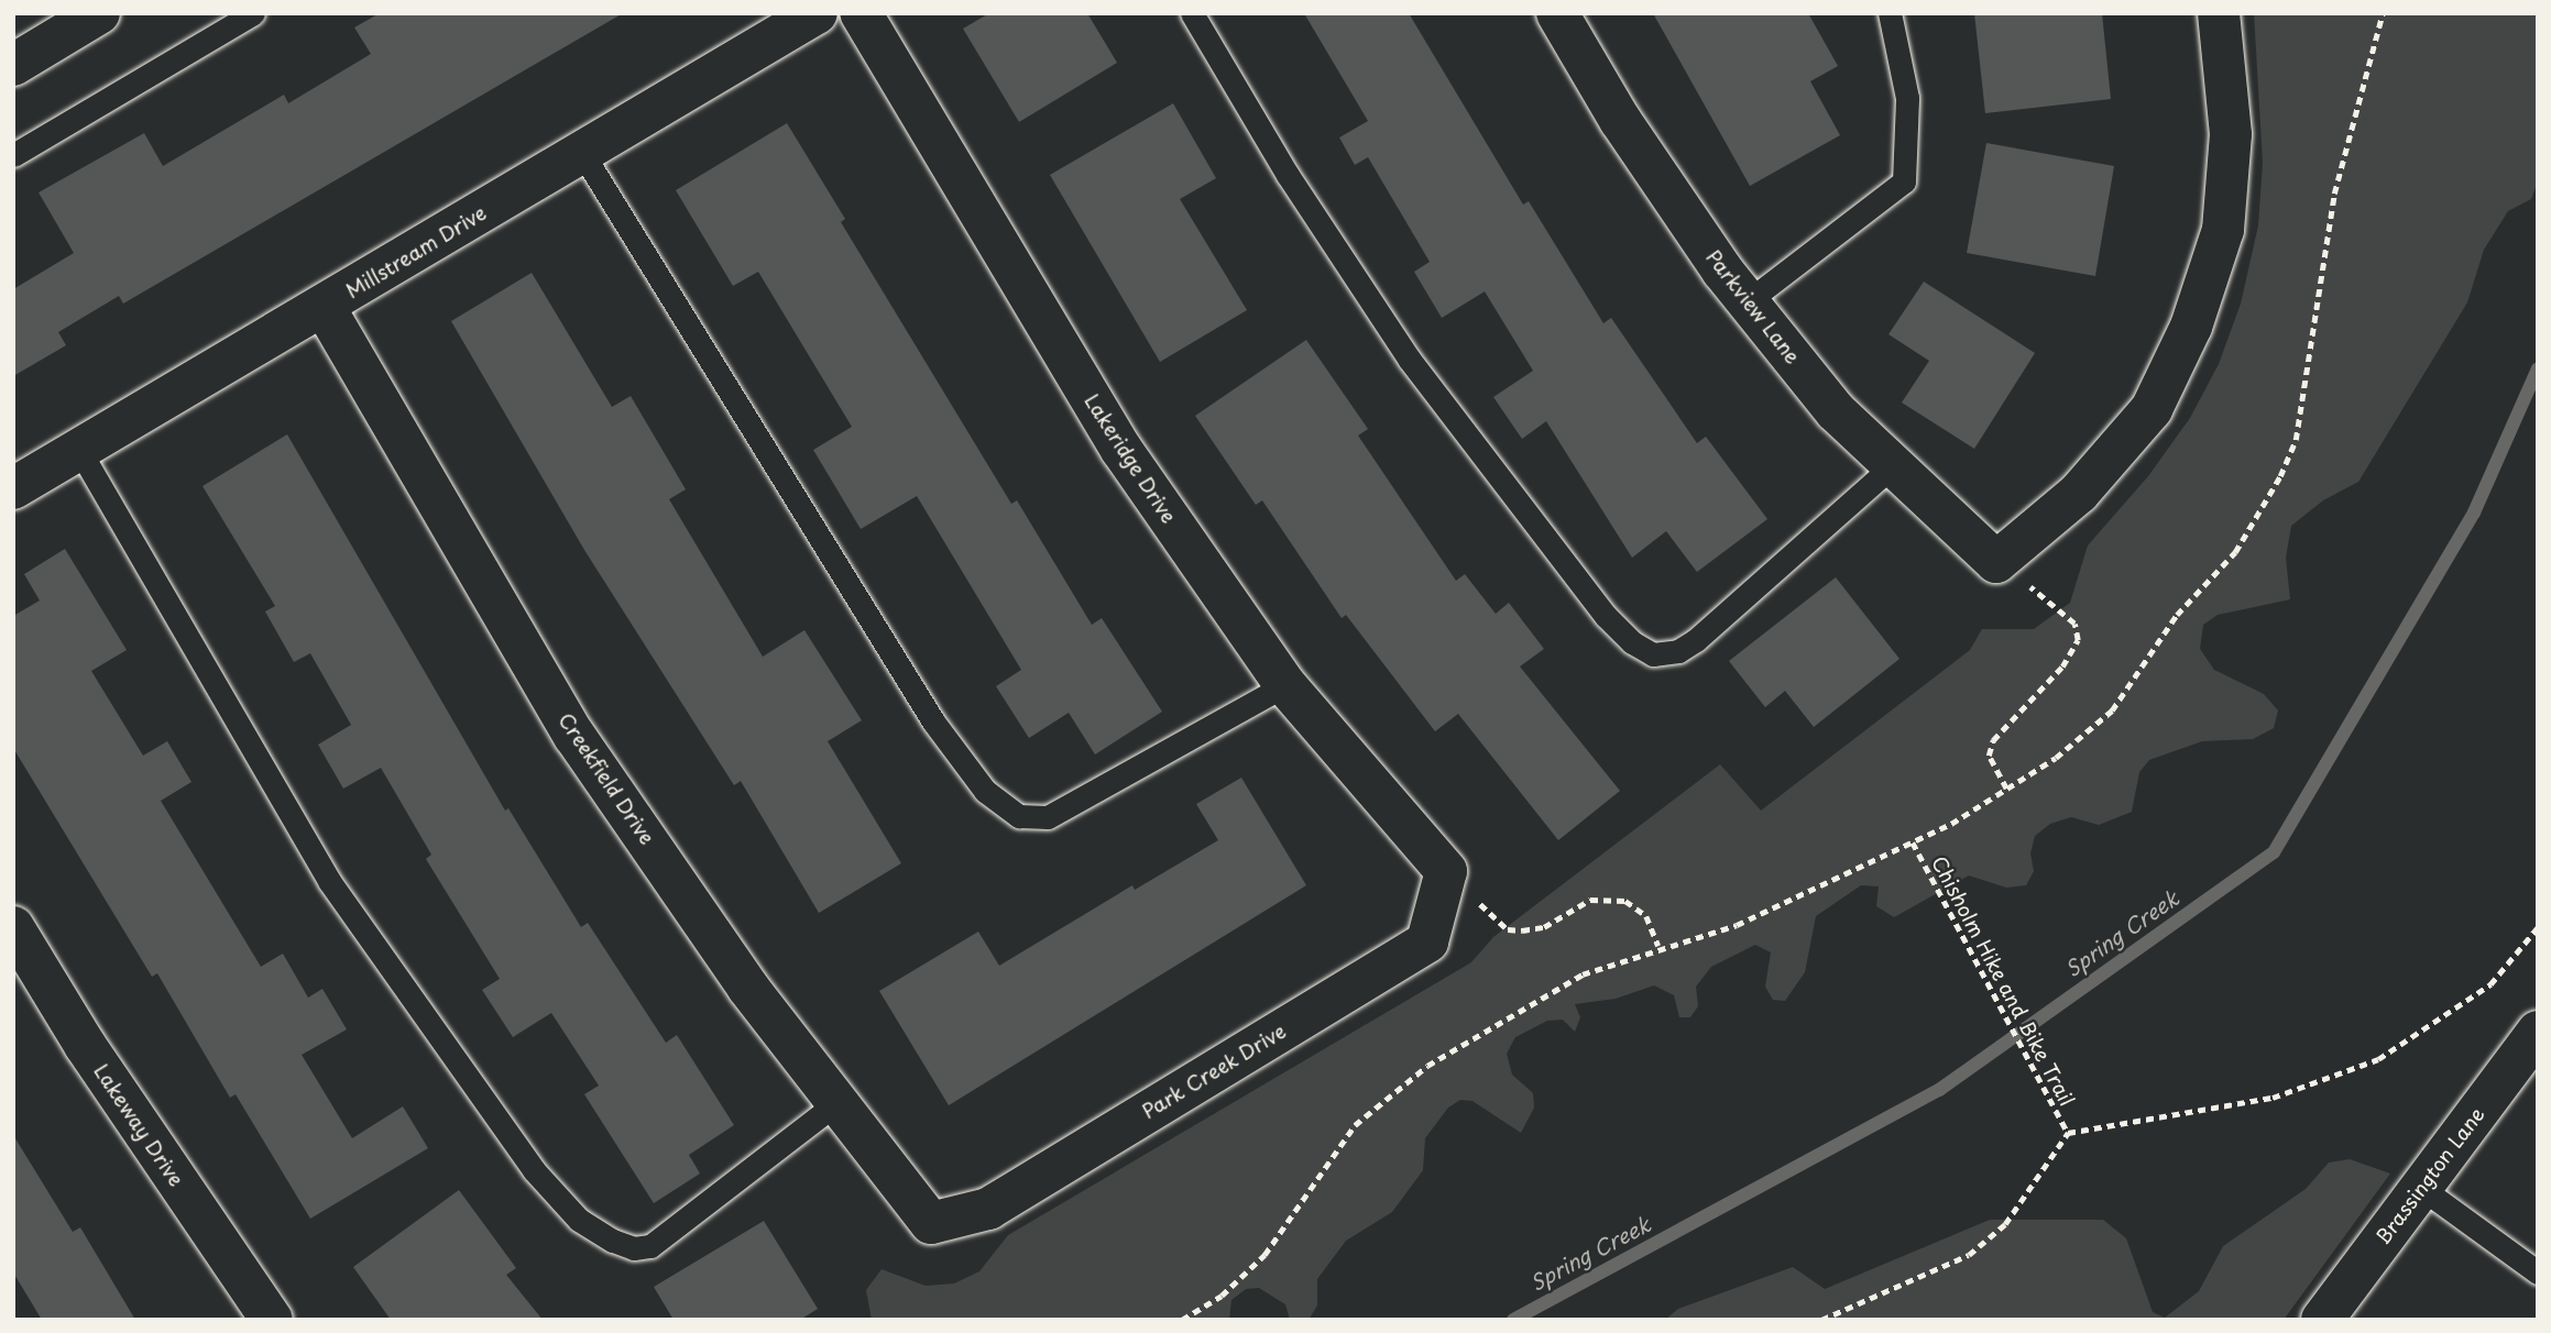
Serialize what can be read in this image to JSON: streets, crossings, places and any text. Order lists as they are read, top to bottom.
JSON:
{
  "streets": {
    "street": [
      "Millstream Drive",
      "Parkview Lane",
      "Lakeridge Drive",
      "Creekfield Drive",
      "Park Creek Drive",
      "Lakeway Drive",
      "Brassington Lane"
    ],
    "path": ["Chisholm Hike and Bike Trail"]
  },
  "crossings": [
    ["Millstream Drive", "Creekfield Drive"],
    ["Lakeridge Drive", "Park Creek Drive"],
    ["Creekfield Drive", "Park Creek Drive"]
  ],
  "water": ["Spring Creek"]
}
